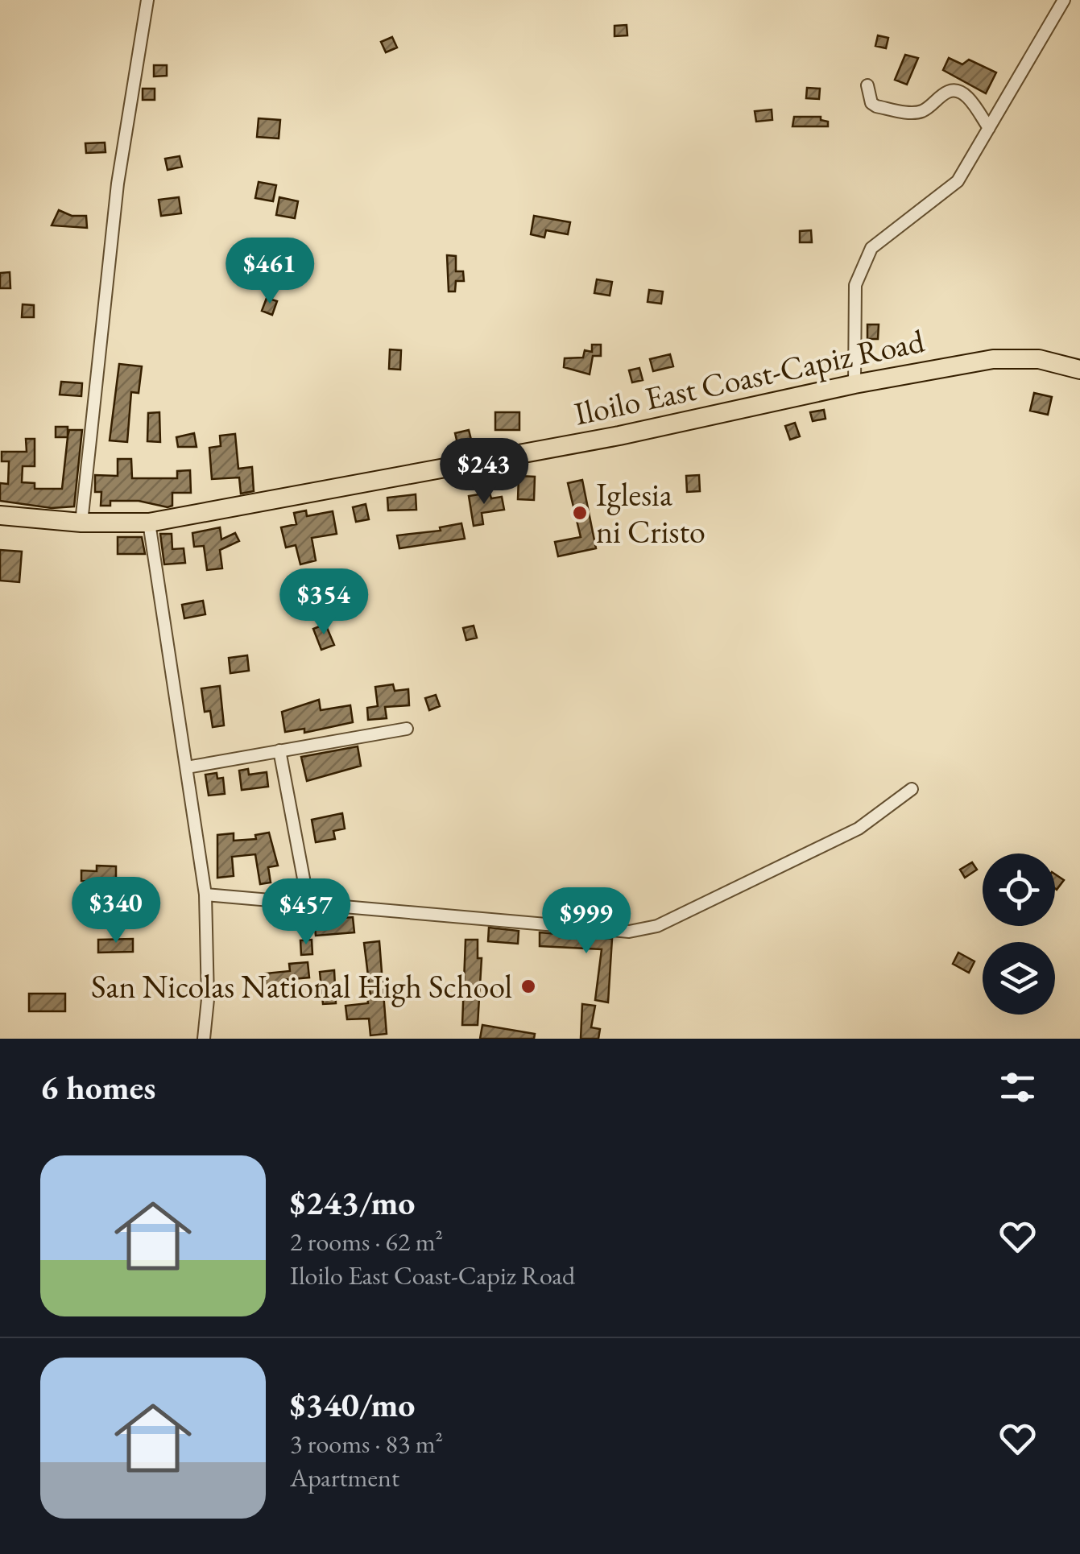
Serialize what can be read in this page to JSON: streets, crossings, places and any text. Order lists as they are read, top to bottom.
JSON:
{
  "streets": {
    "main road": ["Iloilo East Coast-Capiz Road"]
  },
  "places": ["Iglesia ni Cristo", "San Nicolas National High School"],
  "page": {
    "price": [
      "$461",
      "$243",
      "$354",
      "$340",
      "$457",
      "$999"
    ],
    "heading": "6 homes",
    "list": [
      {
        "name": "$243/mo",
        "note": "2 rooms · 62 m² · Iloilo East Coast-Capiz Road"
      },
      {
        "name": "$340/mo",
        "note": "3 rooms · 83 m² · Apartment"
      }
    ]
  }
}
